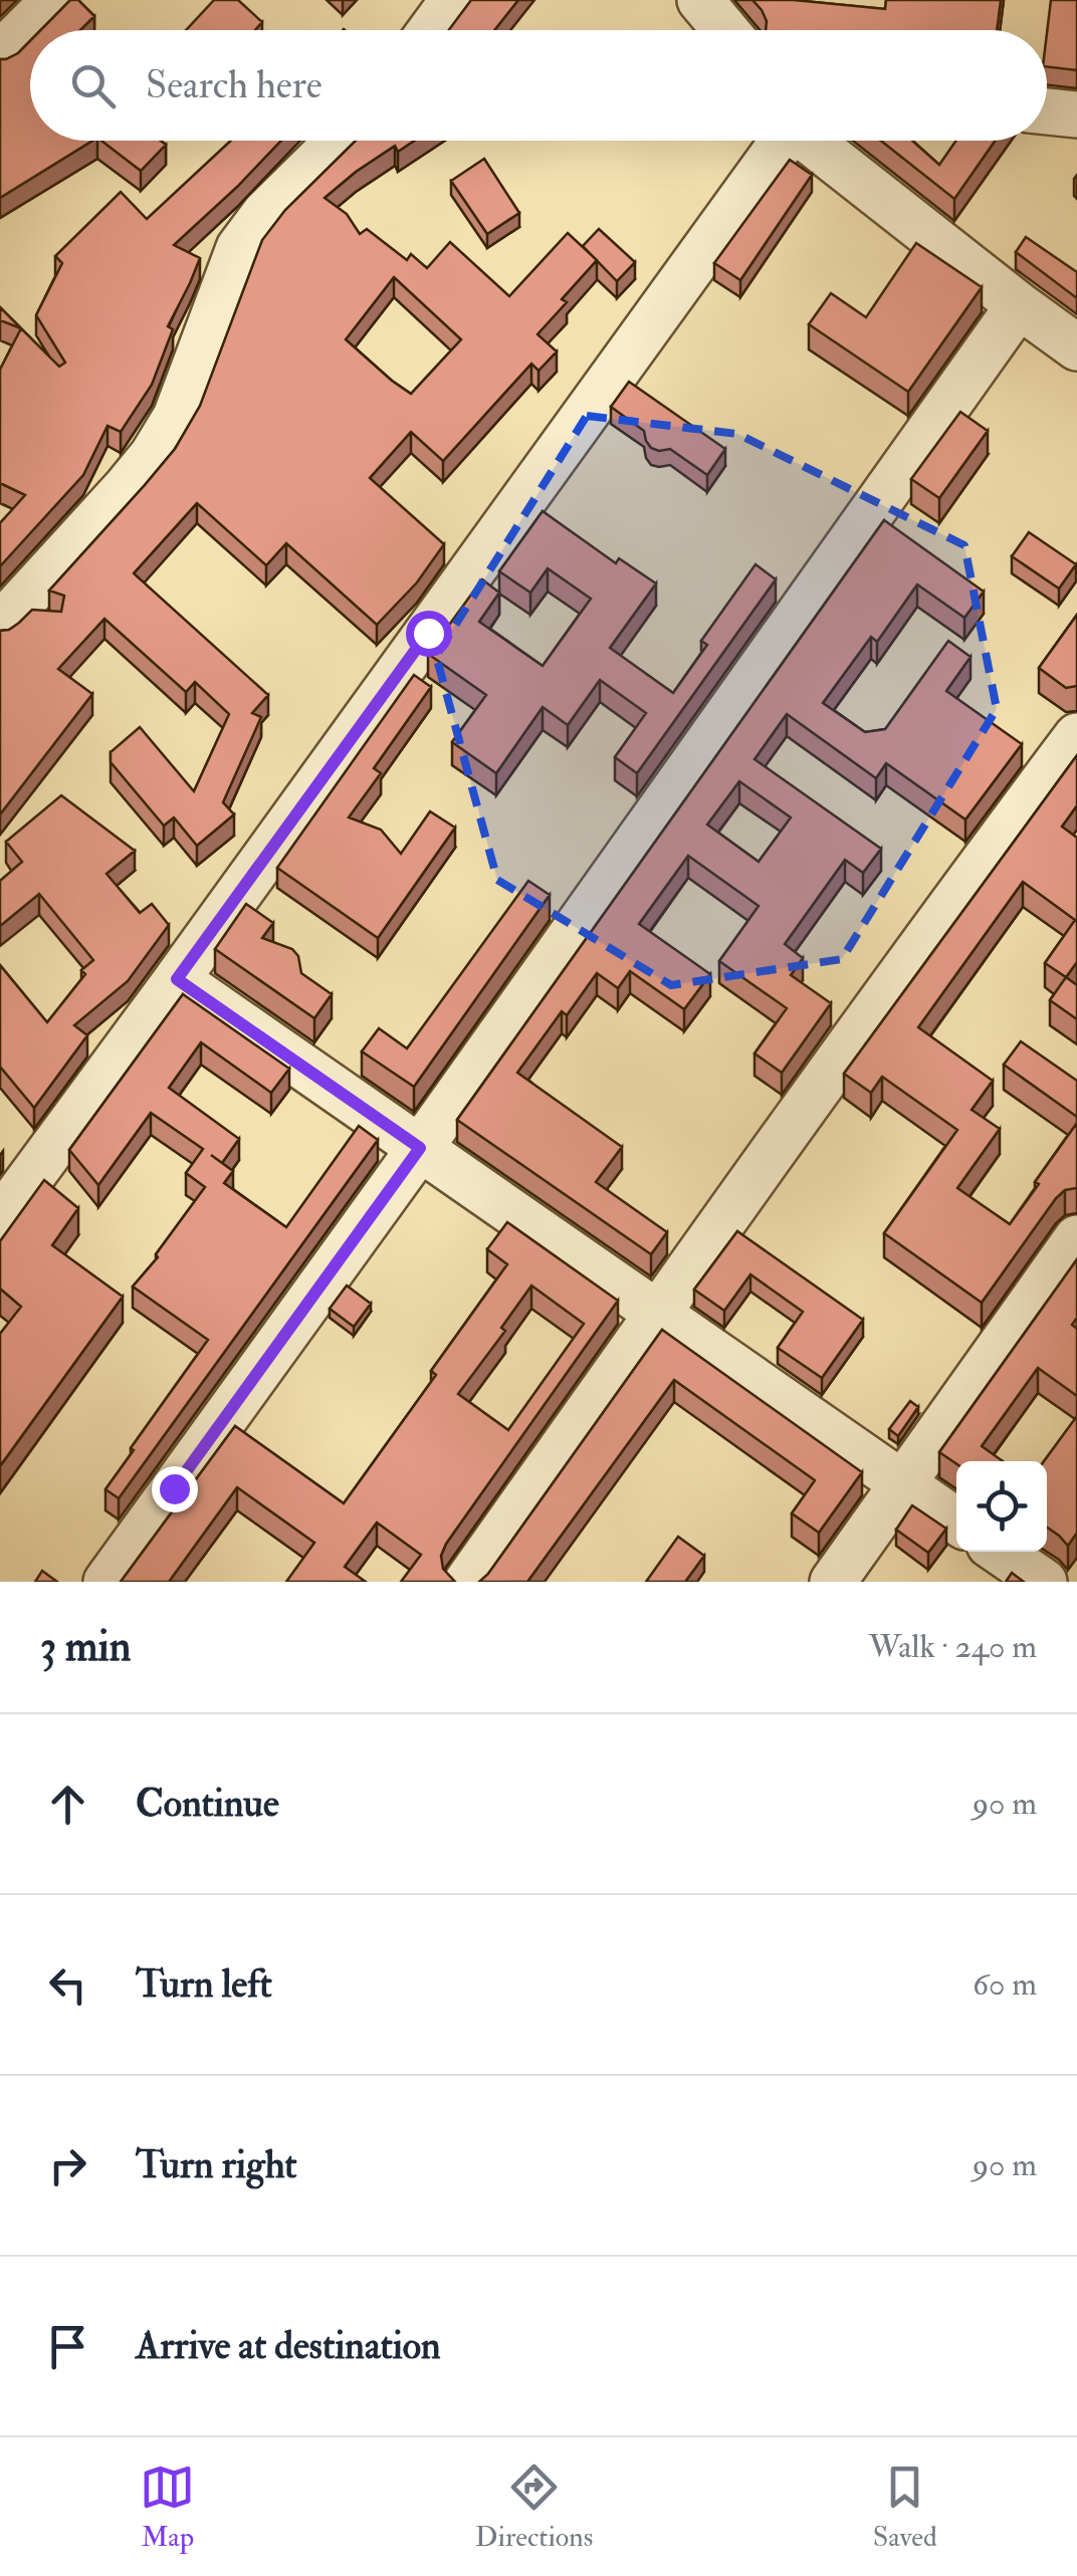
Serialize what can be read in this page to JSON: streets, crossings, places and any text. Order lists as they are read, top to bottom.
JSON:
{
  "page": {
    "search": "Search here",
    "heading": ["3 min", "Walk · 240 m"],
    "list": [
      ["Continue", "90 m"],
      ["Turn left", "60 m"],
      ["Turn right", "90 m"],
      "Arrive at destination"
    ],
    "nav": ["Map", "Directions", "Saved"]
  }
}
